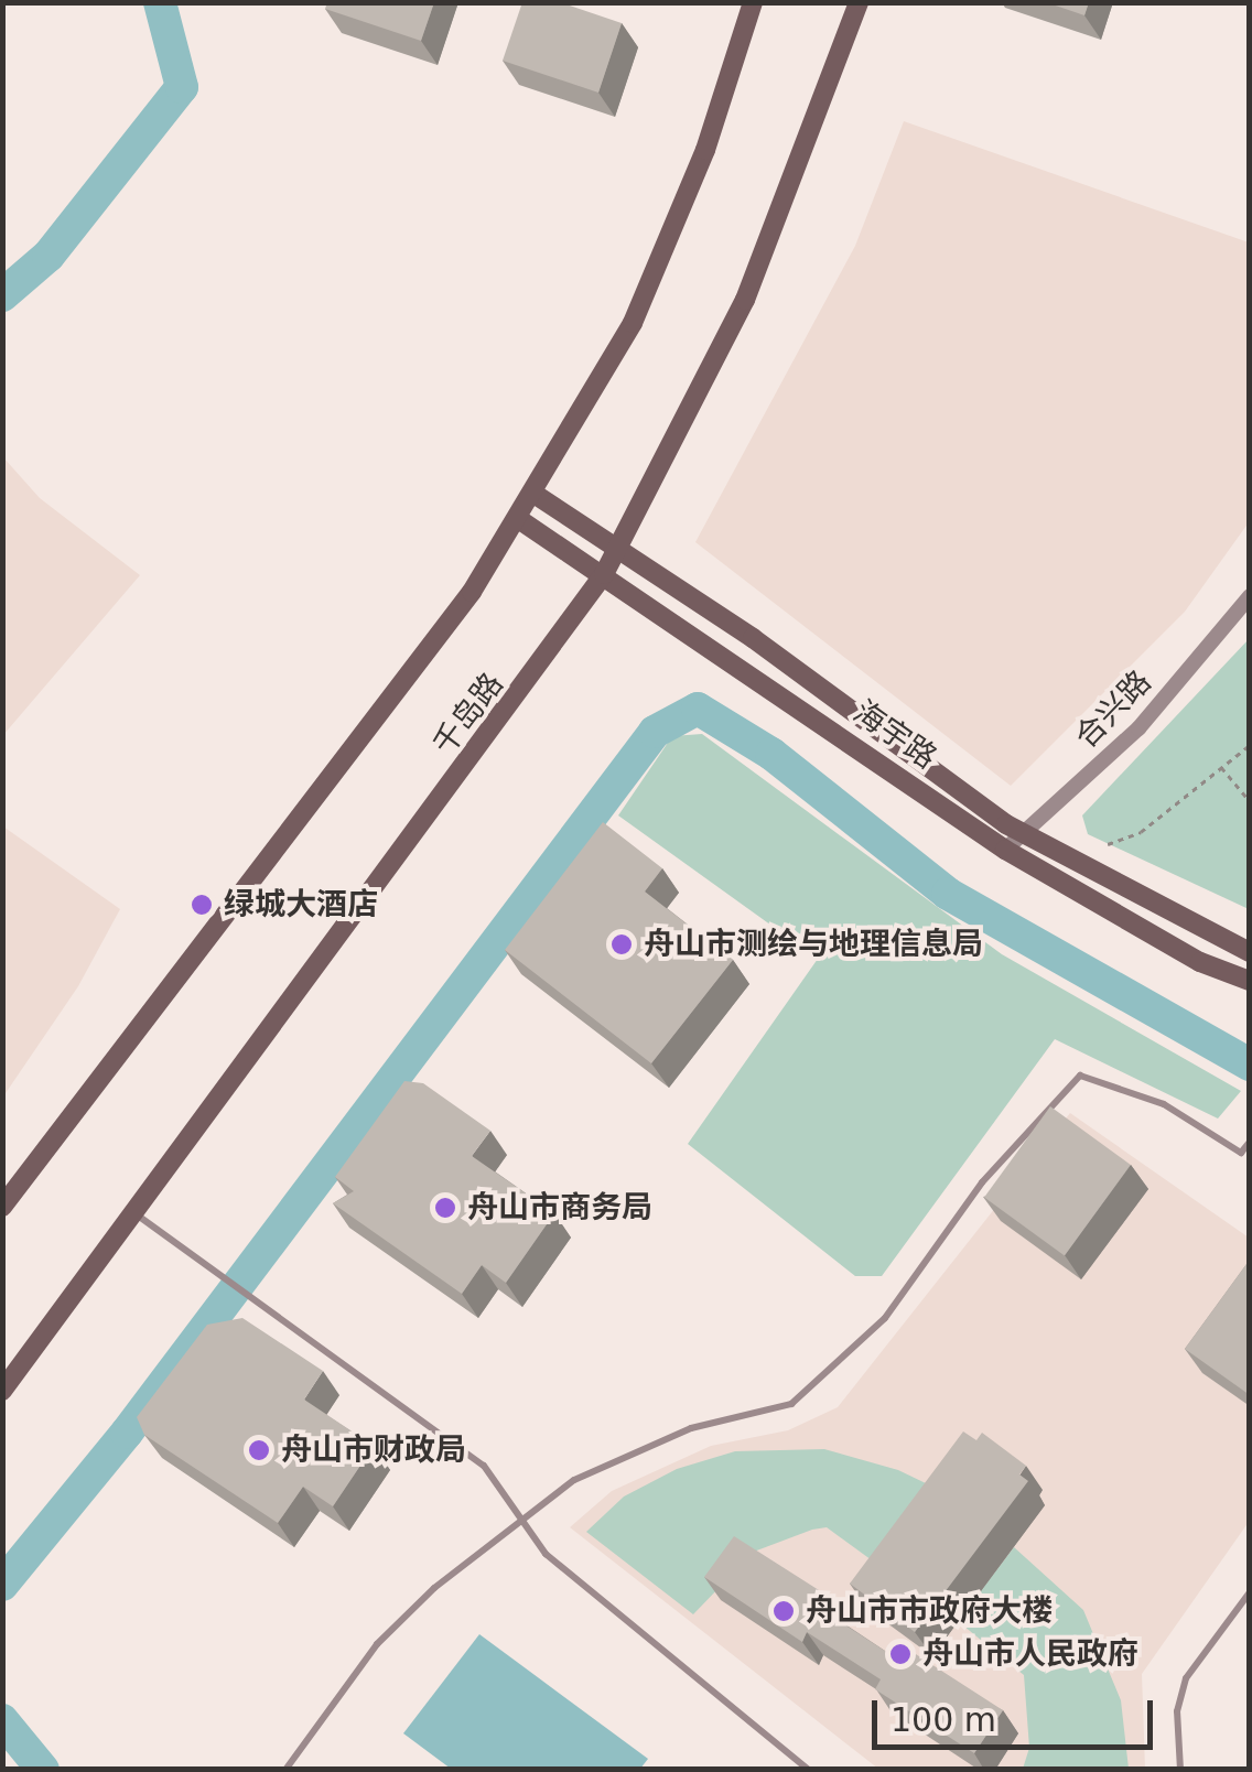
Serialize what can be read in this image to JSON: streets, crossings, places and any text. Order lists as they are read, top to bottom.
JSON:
{
  "streets": {
    "street": ["合兴路", "千岛路", "海宇路"]
  },
  "crossings": [
    ["合兴路", "海宇路"],
    ["千岛路", "海宇路"]
  ],
  "places": [
    "绿城大酒店",
    "舟山市测绘与地理信息局",
    "舟山市商务局",
    "舟山市财政局",
    "舟山市市政府大楼",
    "舟山市人民政府"
  ],
  "scale_bar": "100 m"
}
